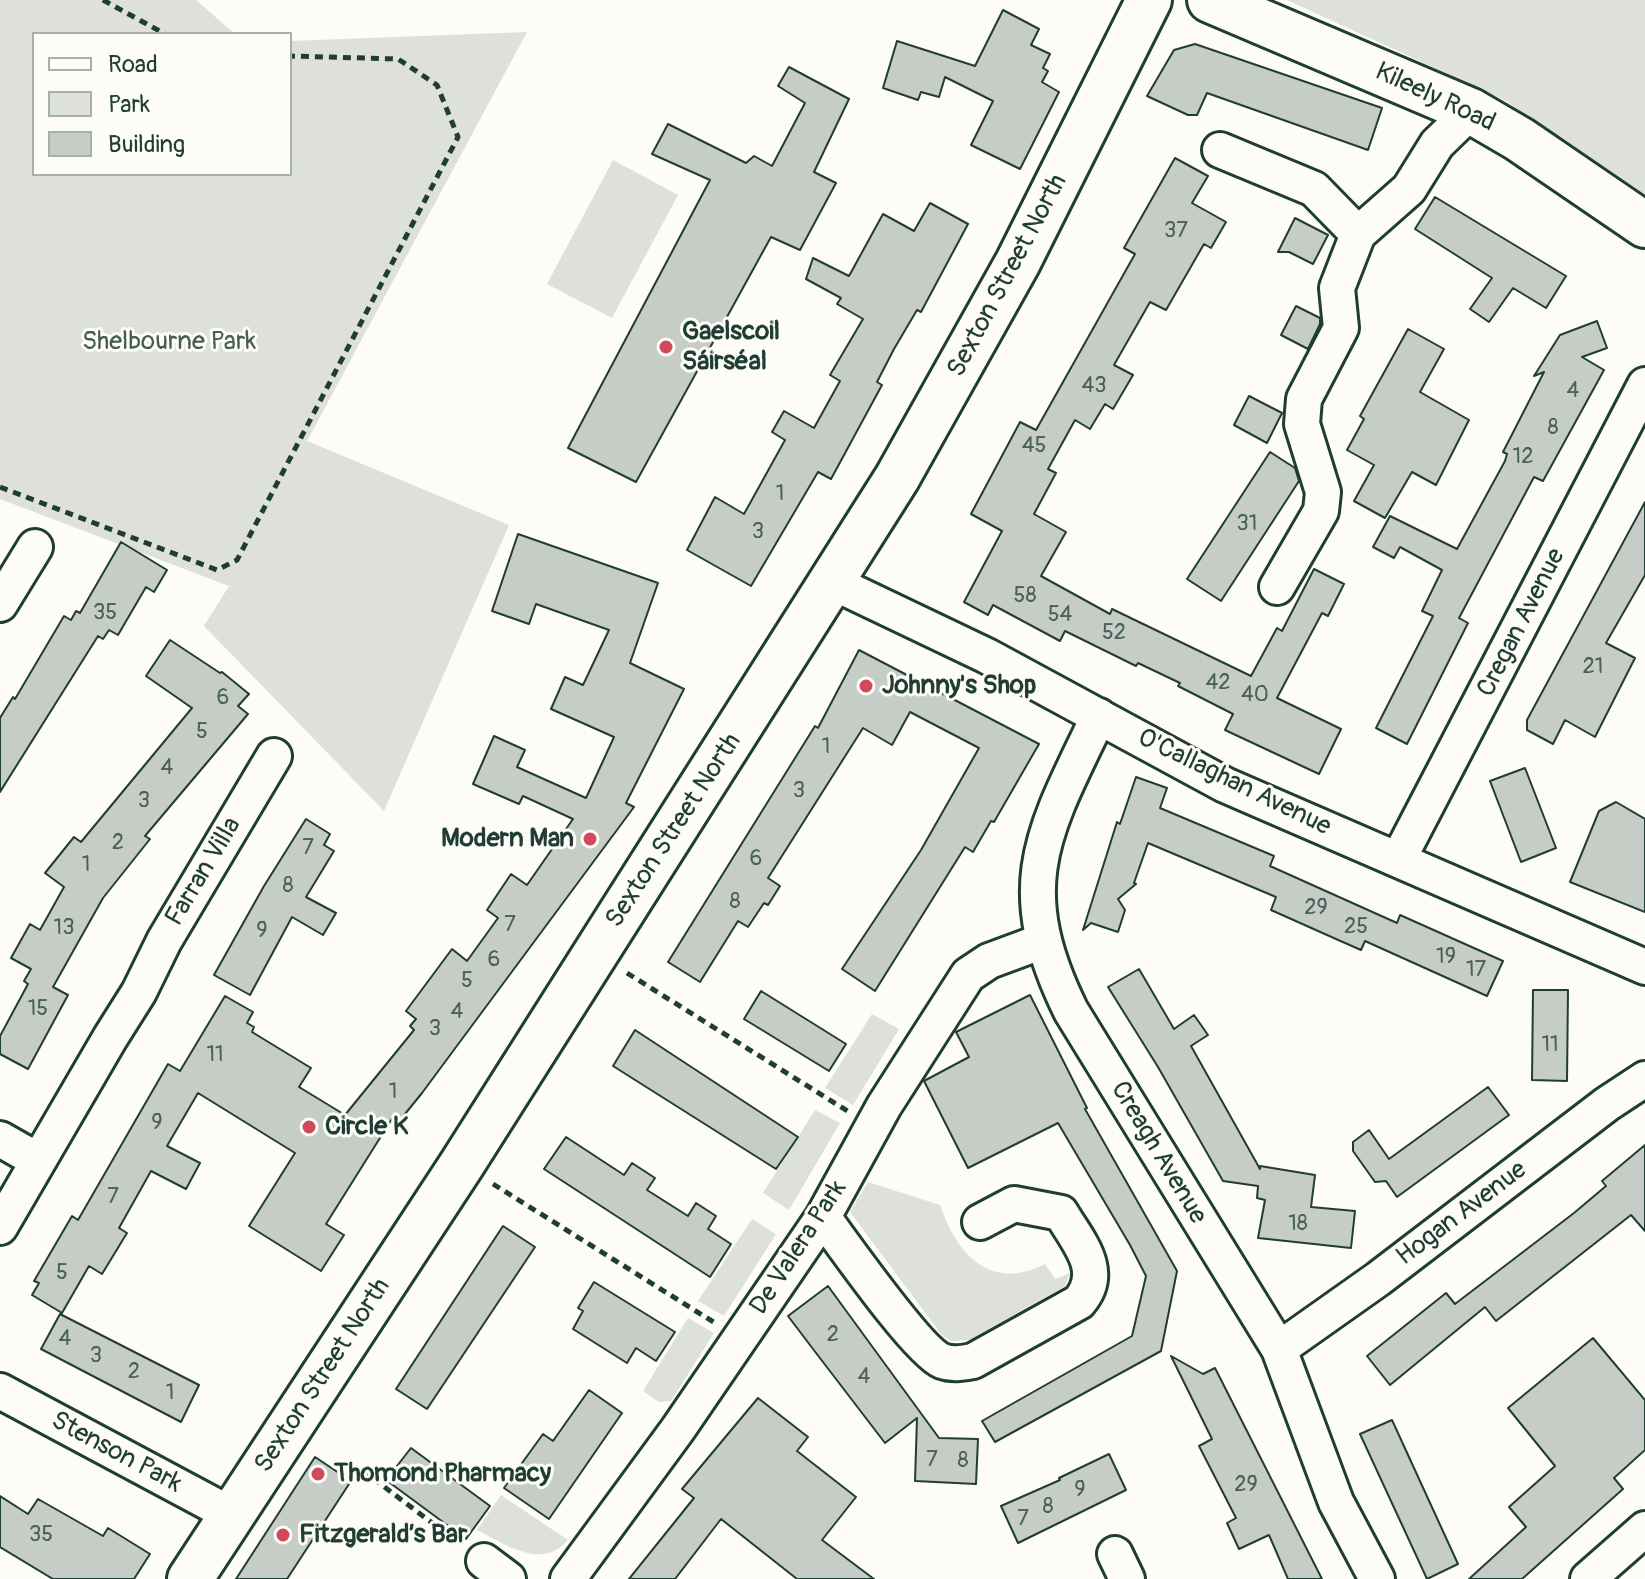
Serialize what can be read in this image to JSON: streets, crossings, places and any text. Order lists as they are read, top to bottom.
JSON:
{
  "streets": {
    "main road": ["Kileely Road", "Sexton Street North"],
    "street": [
      "Cregan Avenue",
      "O'Callaghan Avenue",
      "Farran Villa",
      "Creagh Avenue",
      "Hogan Avenue",
      "De Valera Park",
      "Stenson Park"
    ]
  },
  "crossings": [
    ["Sexton Street North", "O'Callaghan Avenue"],
    ["Sexton Street North", "Stenson Park"],
    ["Cregan Avenue", "O'Callaghan Avenue"],
    ["O'Callaghan Avenue", "Creagh Avenue"],
    ["Creagh Avenue", "Hogan Avenue"],
    ["Creagh Avenue", "De Valera Park"]
  ],
  "parks": ["Shelbourne Park"],
  "places": [
    "Gaelscoil Sáirséal",
    "Johnny's Shop",
    "Modern Man",
    "Circle K",
    "Thomond Pharmacy",
    "Fitzgerald’s Bar"
  ],
  "house_numbers": [
    "37",
    "43",
    "4",
    "8",
    "45",
    "12",
    "1",
    "31",
    "3",
    "58",
    "35",
    "54",
    "52",
    "21",
    "42",
    "40",
    "6",
    "5",
    "1",
    "4",
    "3",
    "3",
    "2",
    "7",
    "6",
    "1",
    "8",
    "8",
    "29",
    "7",
    "25",
    "13",
    "9",
    "19",
    "6",
    "17",
    "5",
    "15",
    "4",
    "3",
    "11",
    "11",
    "1",
    "9",
    "7",
    "18",
    "5",
    "2",
    "4",
    "3",
    "2",
    "4",
    "1",
    "7",
    "8",
    "29",
    "9",
    "8",
    "7",
    "35"
  ],
  "legend": ["Road", "Park", "Building"]
}
